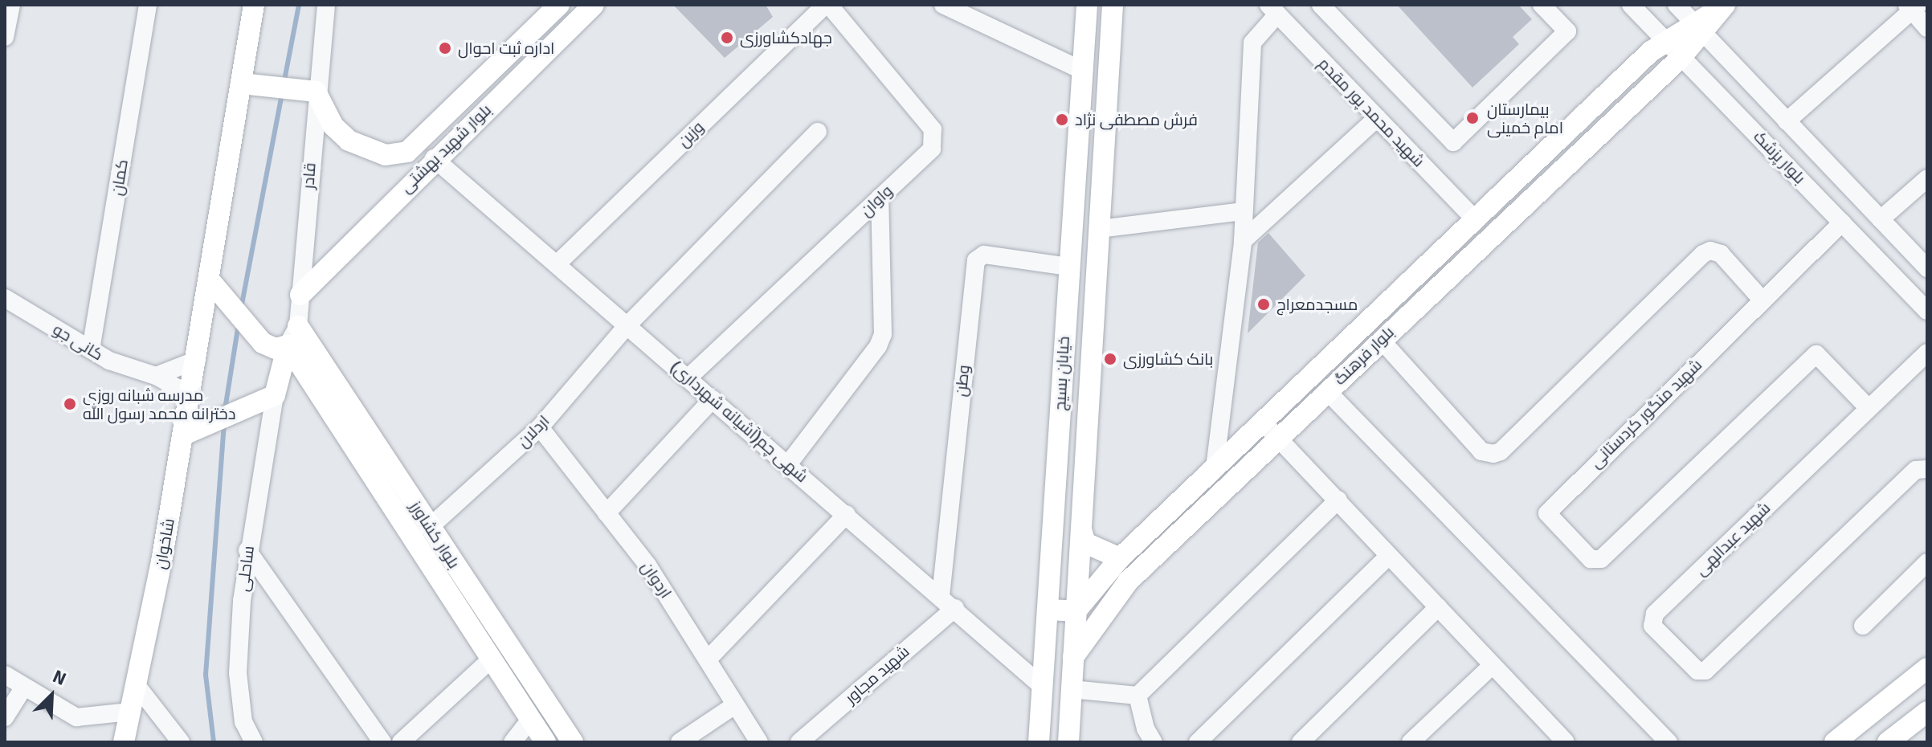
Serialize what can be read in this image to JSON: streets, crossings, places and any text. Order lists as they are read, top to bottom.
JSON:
{
  "streets": {
    "main road": [
      "بلوار شهید بهشتی",
      "بلوار فرهنگ",
      "خیابان بسیج",
      "بلوار کشاورز",
      "شاخوان"
    ],
    "street": [
      "شهید محمد پور مقدم",
      "وزین",
      "بلوار پزشک",
      "قادر",
      "کمان",
      "واوان",
      "کانی جو",
      "وطن",
      "شهید منگور کردستانی",
      "شهی چم(آشیانه شهرداری)",
      "اردلان",
      "شهید عبدالهی",
      "ساحلی",
      "اردوان",
      "شهید مجاور"
    ]
  },
  "crossings": [
    ["شهید محمد پور مقدم", "بلوار فرهنگ"],
    ["وزین", "واوان"],
    ["وزین", "شهی چم(آشیانه شهرداری)"],
    ["بلوار شهید بهشتی", "قادر"],
    ["بلوار شهید بهشتی", "شهی چم(آشیانه شهرداری)"],
    ["بلوار پزشک", "بلوار فرهنگ"],
    ["بلوار پزشک", "شهید منگور کردستانی"],
    ["قادر", "بلوار کشاورز"],
    ["کمان", "کانی جو"],
    ["واوان", "شهی چم(آشیانه شهرداری)"],
    ["کانی جو", "شاخوان"],
    ["بلوار فرهنگ", "خیابان بسیج"],
    ["خیابان بسیج", "وطن"],
    ["خیابان بسیج", "شهی چم(آشیانه شهرداری)"],
    ["وطن", "شهی چم(آشیانه شهرداری)"],
    ["شهید منگور کردستانی", "شهید عبدالهی"],
    ["شهی چم(آشیانه شهرداری)", "اردلان"],
    ["شهی چم(آشیانه شهرداری)", "شهید مجاور"],
    ["اردلان", "بلوار کشاورز"],
    ["اردلان", "اردوان"]
  ],
  "places": [
    "جهادکشاورزی",
    "اداره ثبت احوال",
    "بیمارستان امام خمینی",
    "فرش مصطفی نژاد",
    "مسجدمعراج",
    "بانک کشاورزی",
    "مدرسه شبانه روزی دخترانه محمد رسول الله"
  ],
  "north": "top right"
}
